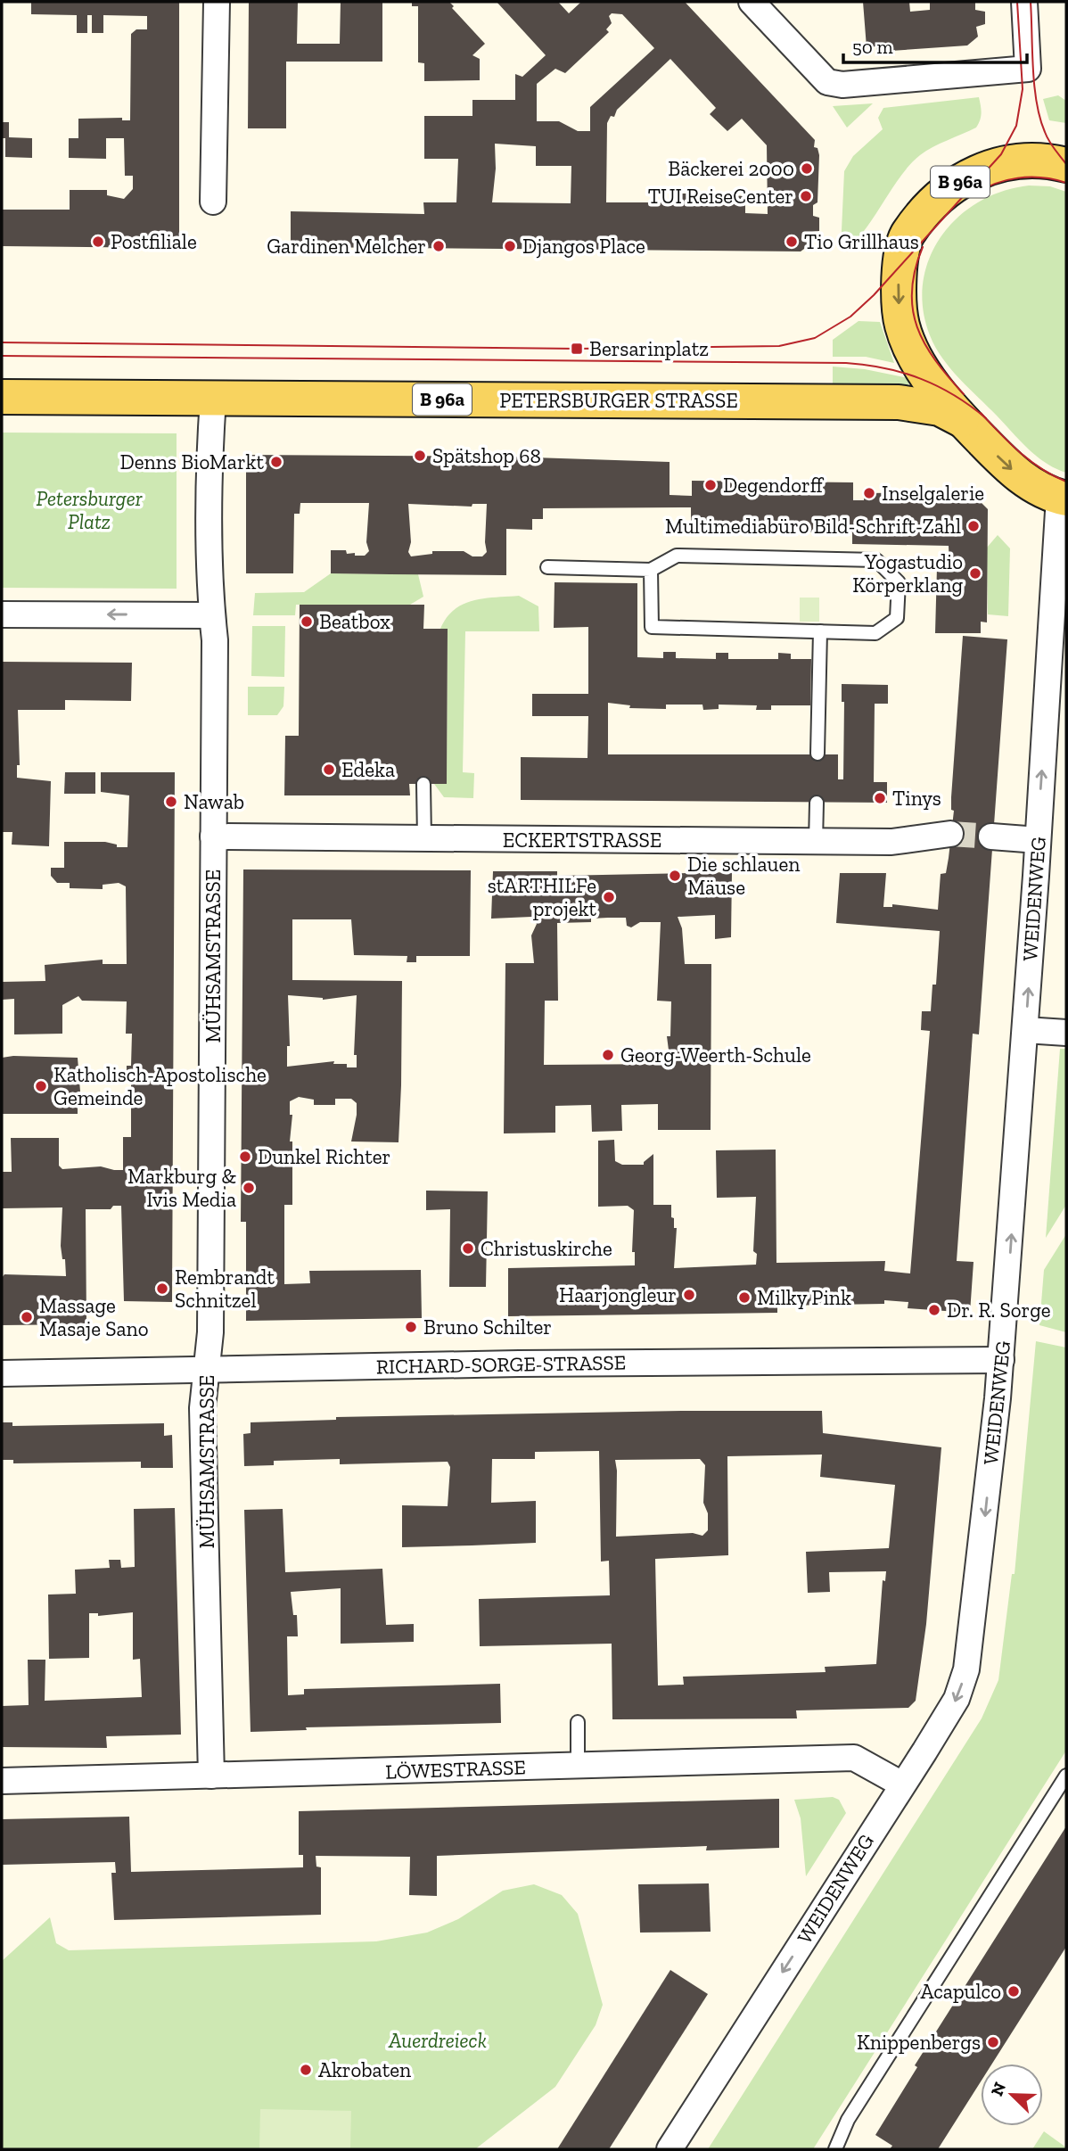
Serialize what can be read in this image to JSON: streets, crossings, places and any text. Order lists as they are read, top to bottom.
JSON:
{
  "streets": {
    "main road": ["B 96a", "PETERSBURGER STRASSE"],
    "street": [
      "ECKERTSTRASSE",
      "WEIDENWEG",
      "MÜHSAMSTRASSE",
      "RICHARD-SORGE-STRASSE",
      "LÖWESTRASSE"
    ]
  },
  "crossings": [
    ["B 96a", "PETERSBURGER STRASSE"],
    ["B 96a", "WEIDENWEG"],
    ["PETERSBURGER STRASSE", "MÜHSAMSTRASSE"],
    ["ECKERTSTRASSE", "MÜHSAMSTRASSE"],
    ["WEIDENWEG", "RICHARD-SORGE-STRASSE"],
    ["WEIDENWEG", "LÖWESTRASSE"],
    ["MÜHSAMSTRASSE", "RICHARD-SORGE-STRASSE"],
    ["MÜHSAMSTRASSE", "LÖWESTRASSE"]
  ],
  "parks": ["Petersburger Platz", "Auerdreieck"],
  "places": {
    "other": [
      "Bäckerei 2000",
      "TUI ReiseCenter",
      "Postfiliale",
      "Tio Grillhaus",
      "Gardinen Melcher",
      "Djangos Place",
      "Spätshop 68",
      "Denns BioMarkt",
      "Degendorff",
      "Inselgalerie",
      "Multimediabüro Bild-Schrift-Zahl",
      "Yogastudio Körperklang",
      "Beatbox",
      "Edeka",
      "Tinys",
      "Nawab",
      "Die schlauen Mäuse",
      "stARTHILFe projekt",
      "Georg-Weerth-Schule",
      "Katholisch-Apostolische Gemeinde",
      "Dunkel Richter",
      "Markburg & Ivis Media",
      "Christuskirche",
      "Rembrandt Schnitzel",
      "Haarjongleur",
      "Milky Pink",
      "Dr. R. Sorge",
      "Massage Masaje Sano",
      "Bruno Schilter",
      "Acapulco",
      "Knippenbergs",
      "Akrobaten"
    ],
    "transit": ["Bersarinplatz"]
  },
  "scale_bar": "50 m",
  "north": "top left"
}
